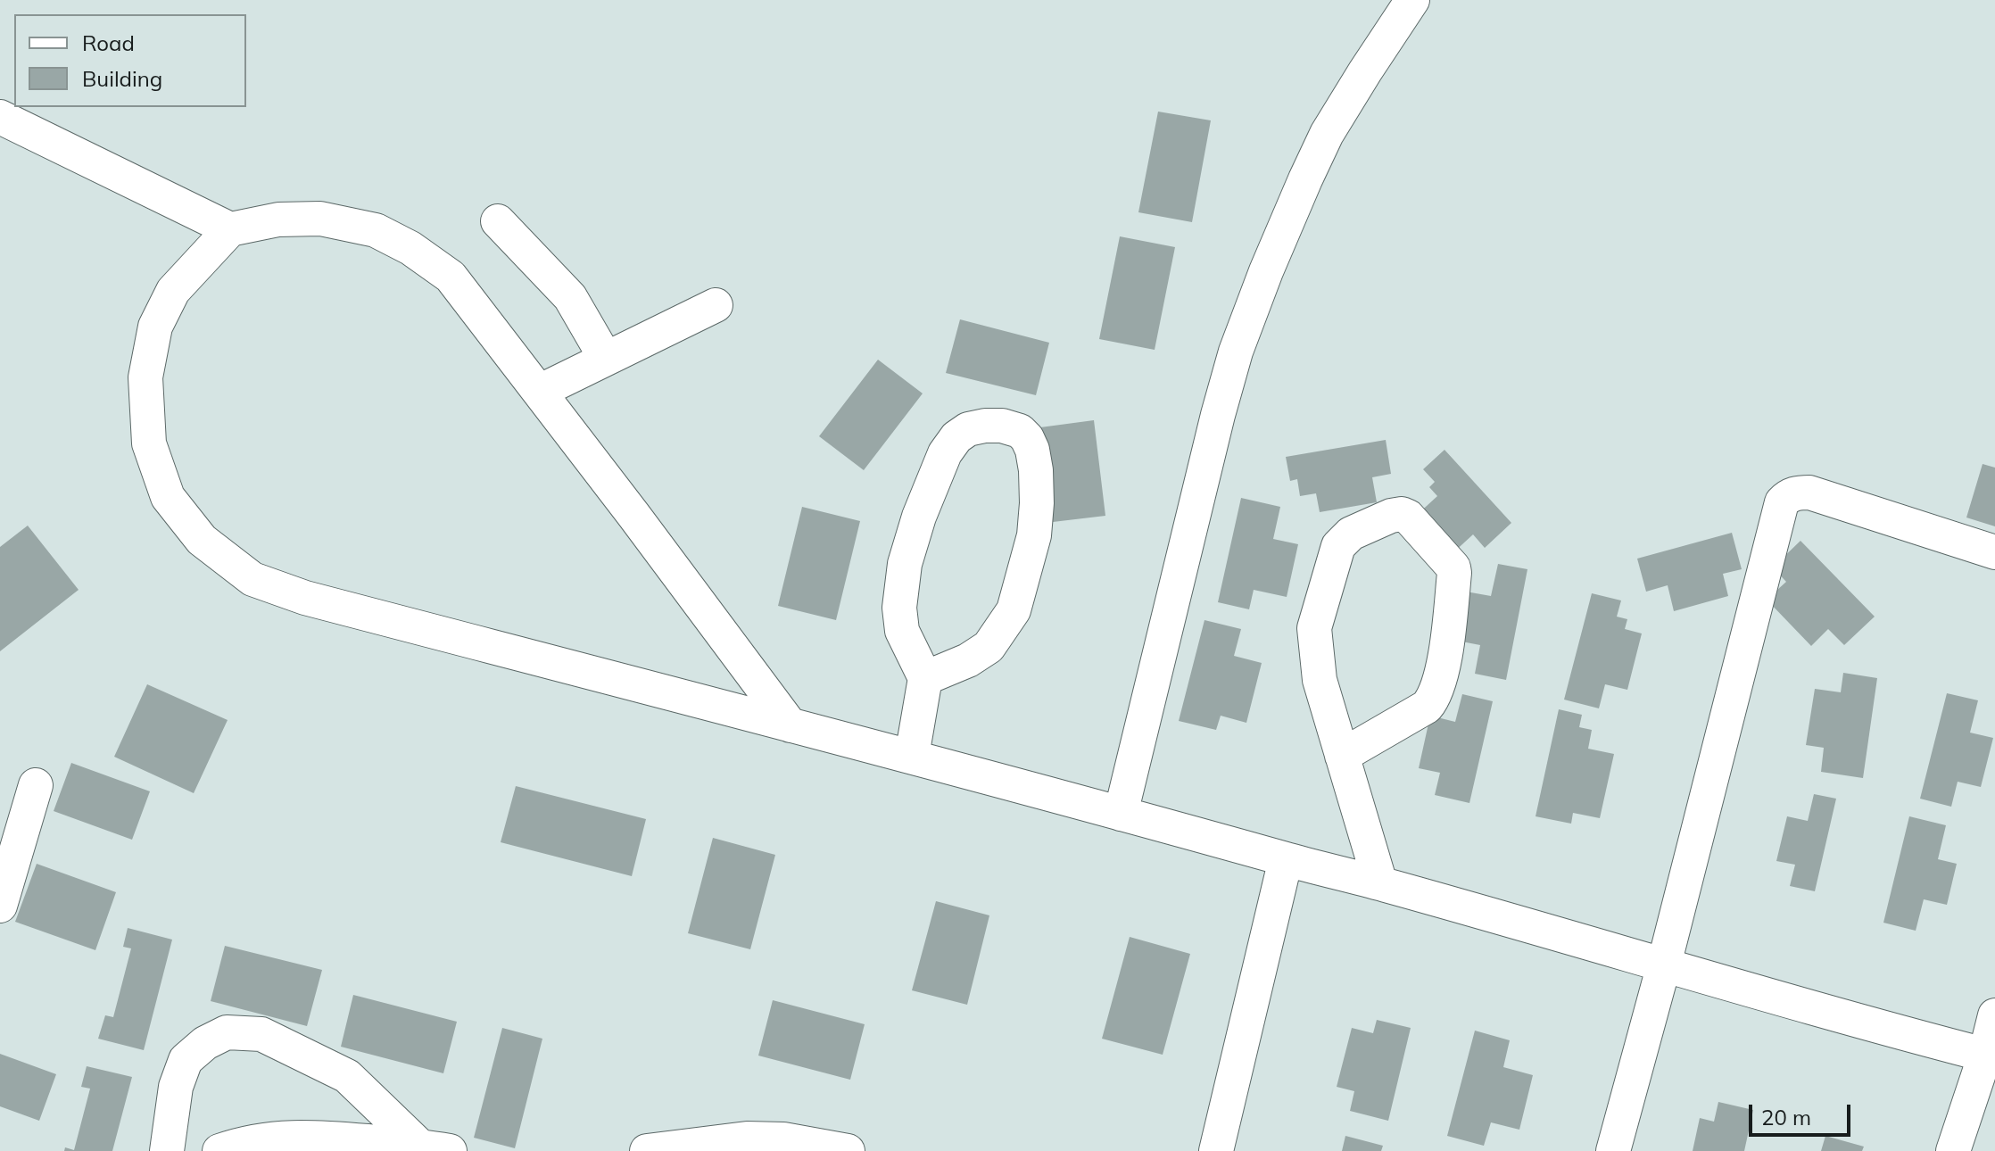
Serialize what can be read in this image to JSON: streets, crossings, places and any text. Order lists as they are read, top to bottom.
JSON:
{
  "legend": ["Road", "Building"],
  "scale_bar": "20 m"
}
